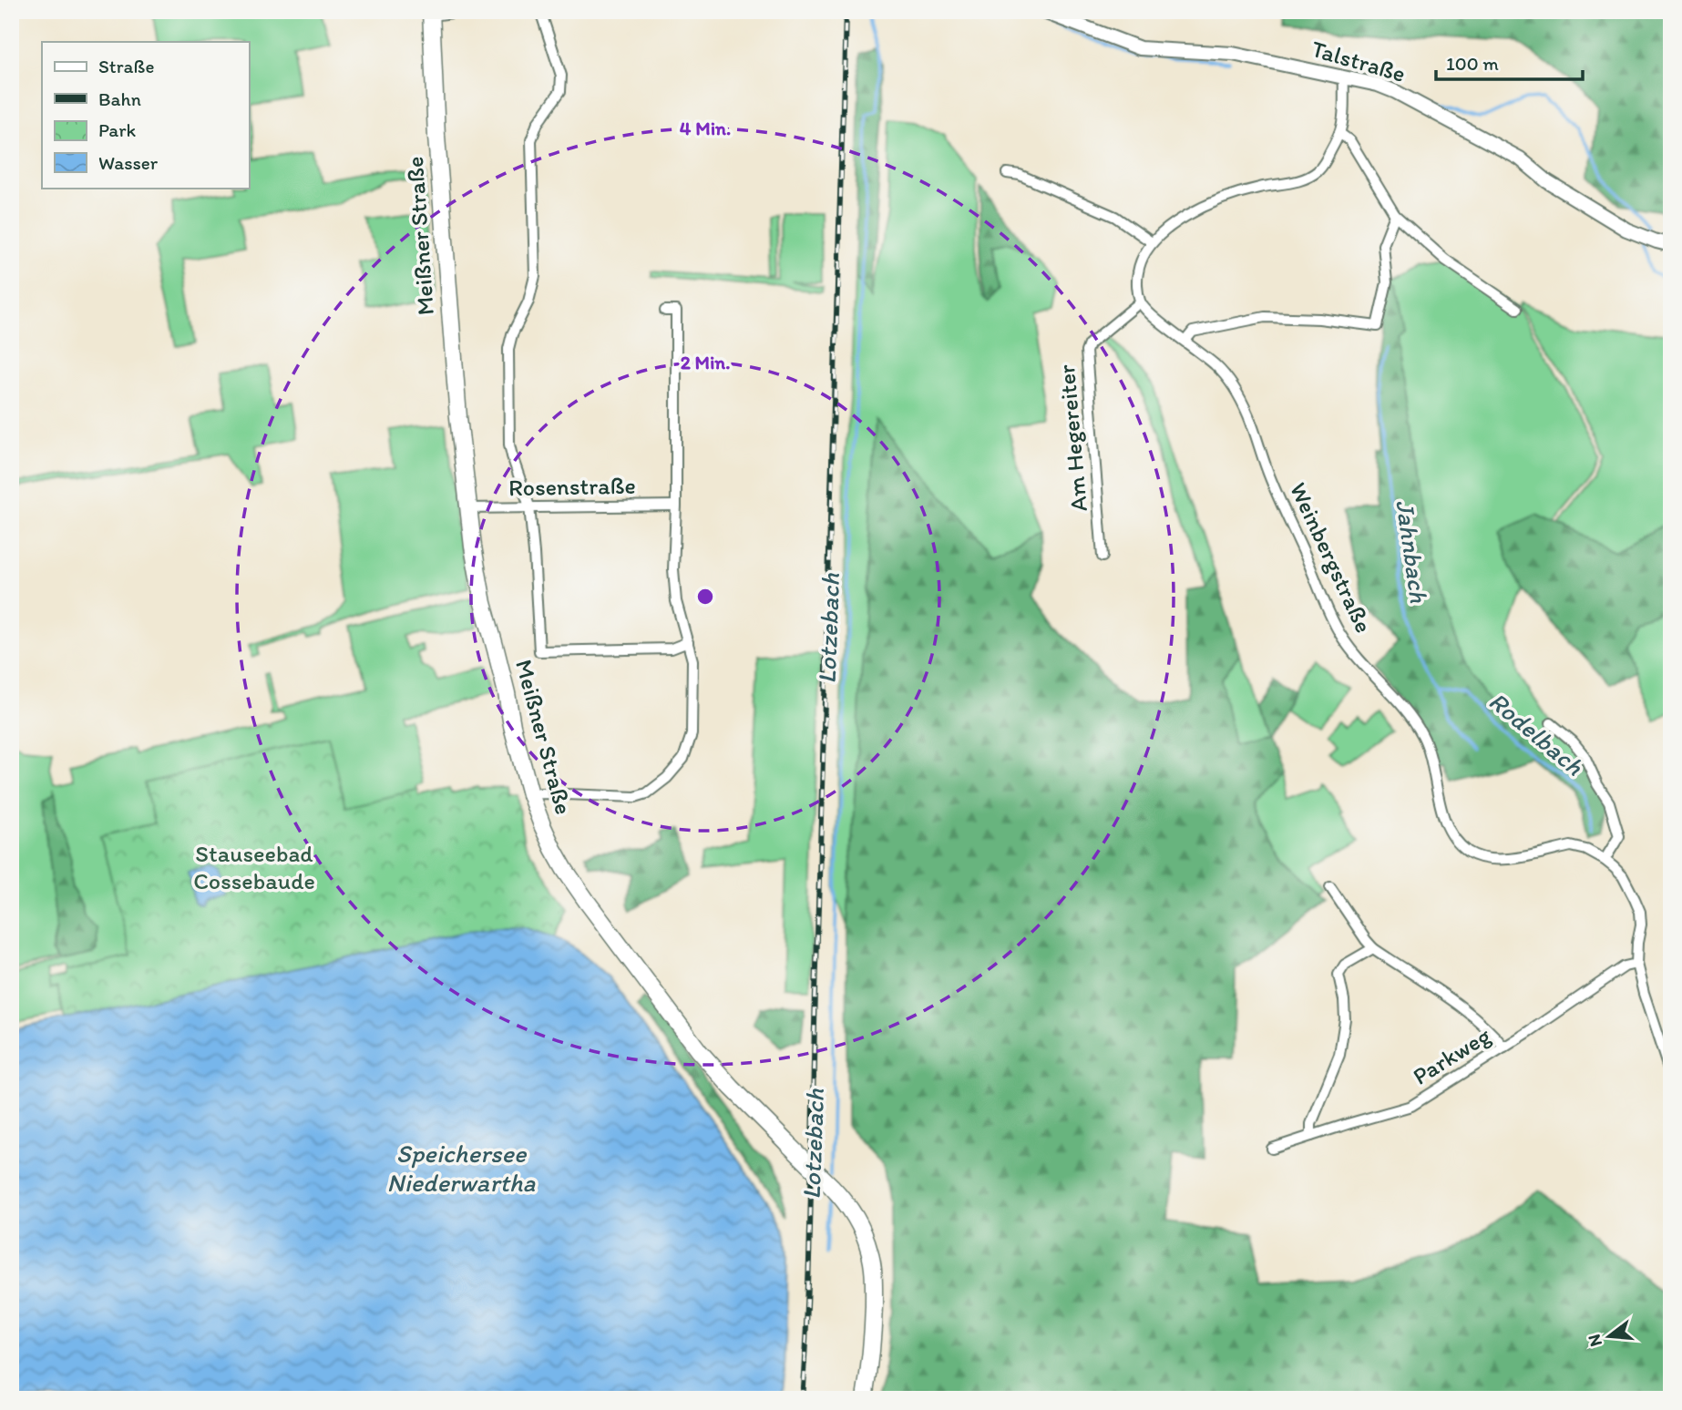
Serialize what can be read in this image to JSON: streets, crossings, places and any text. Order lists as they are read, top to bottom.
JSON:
{
  "streets": {
    "main road": ["Meißner Straße"],
    "street": [
      "Talstraße",
      "Am Hegereiter",
      "Rosenstraße",
      "Weinbergstraße",
      "Parkweg"
    ]
  },
  "crossings": [
    ["Meißner Straße", "Rosenstraße"],
    ["Am Hegereiter", "Weinbergstraße"],
    ["Weinbergstraße", "Parkweg"]
  ],
  "water": [
    "Jahnbach",
    "Lotzebach",
    "Rodelbach",
    "Speichersee Niederwartha"
  ],
  "parks": ["Stauseebad Cossebaude"],
  "legend": [
    "Straße",
    "Bahn",
    "Park",
    "Wasser"
  ],
  "scale_bar": "100 m",
  "north": "left",
  "rings": ["4 Min.", "2 Min."]
}
